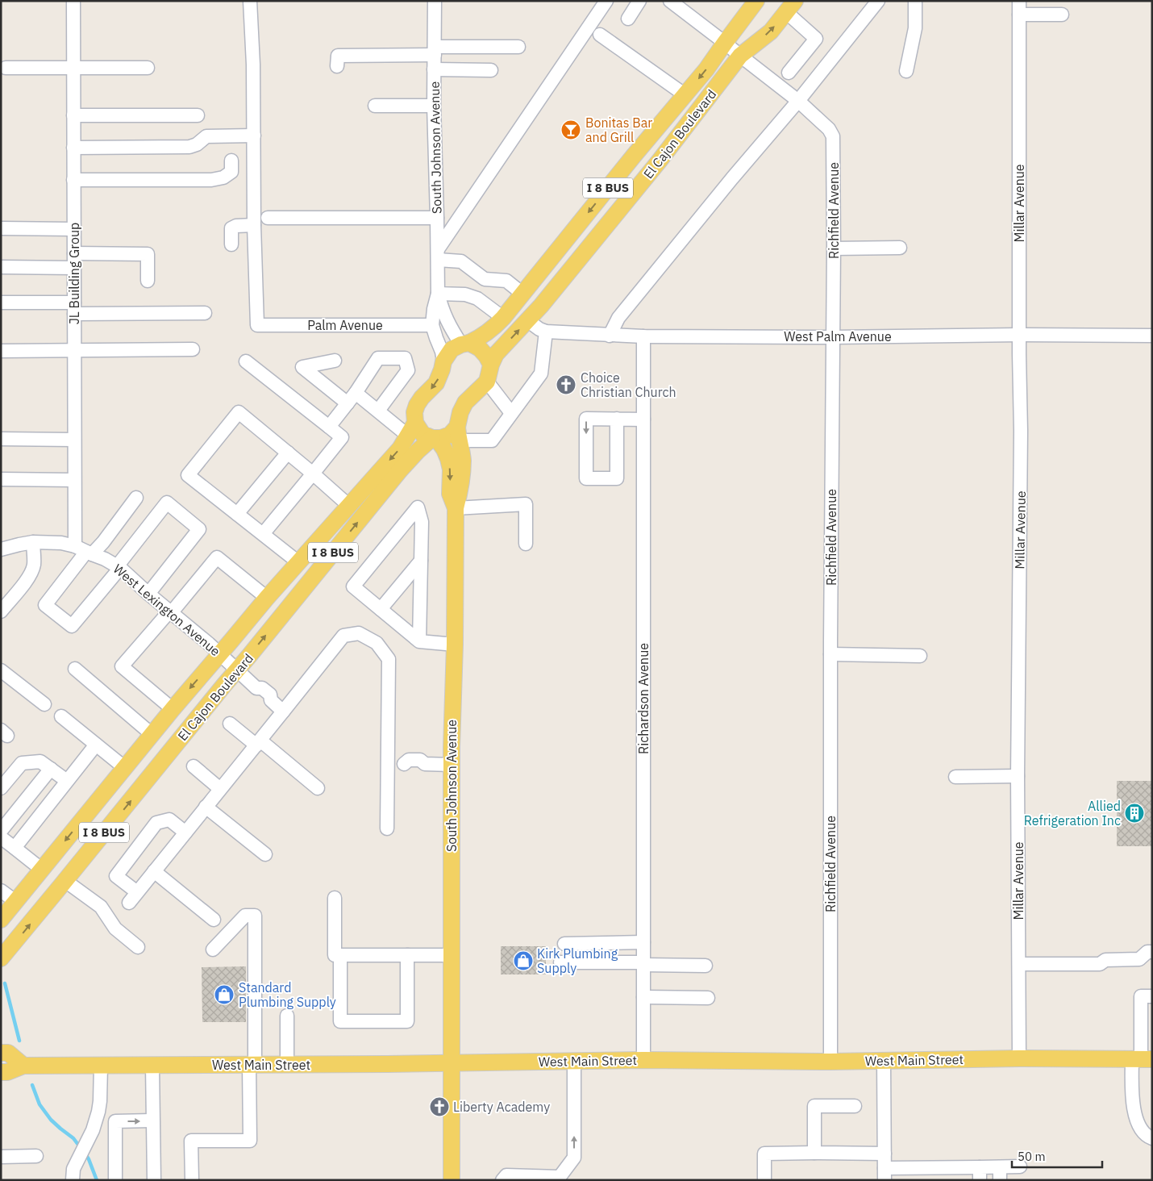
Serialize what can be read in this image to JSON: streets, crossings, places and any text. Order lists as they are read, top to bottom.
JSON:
{
  "streets": {
    "main road": [
      "El Cajon Boulevard",
      "South Johnson Avenue",
      "I 8 BUS",
      "West Main Street"
    ],
    "street": [
      "Millar Avenue",
      "Richfield Avenue",
      "JL Building Group",
      "Palm Avenue",
      "West Palm Avenue",
      "West Lexington Avenue",
      "Richardson Avenue"
    ]
  },
  "crossings": [
    ["El Cajon Boulevard", "South Johnson Avenue"],
    ["El Cajon Boulevard", "I 8 BUS"],
    ["El Cajon Boulevard", "Richfield Avenue"],
    ["El Cajon Boulevard", "West Palm Avenue"],
    ["El Cajon Boulevard", "West Lexington Avenue"],
    ["South Johnson Avenue", "I 8 BUS"],
    ["South Johnson Avenue", "Palm Avenue"],
    ["South Johnson Avenue", "West Main Street"],
    ["Millar Avenue", "West Palm Avenue"],
    ["Millar Avenue", "West Main Street"],
    ["Richfield Avenue", "West Palm Avenue"],
    ["Richfield Avenue", "West Main Street"],
    ["JL Building Group", "West Lexington Avenue"],
    ["West Palm Avenue", "Richardson Avenue"],
    ["Richardson Avenue", "West Main Street"]
  ],
  "places": {
    "bar": ["Bonitas Bar and Grill"],
    "church": ["Choice Christian Church", "Liberty Academy"],
    "building": ["Allied Refrigeration Inc"],
    "shop": ["Kirk Plumbing Supply", "Standard Plumbing Supply"]
  },
  "scale_bar": "50 m"
}
